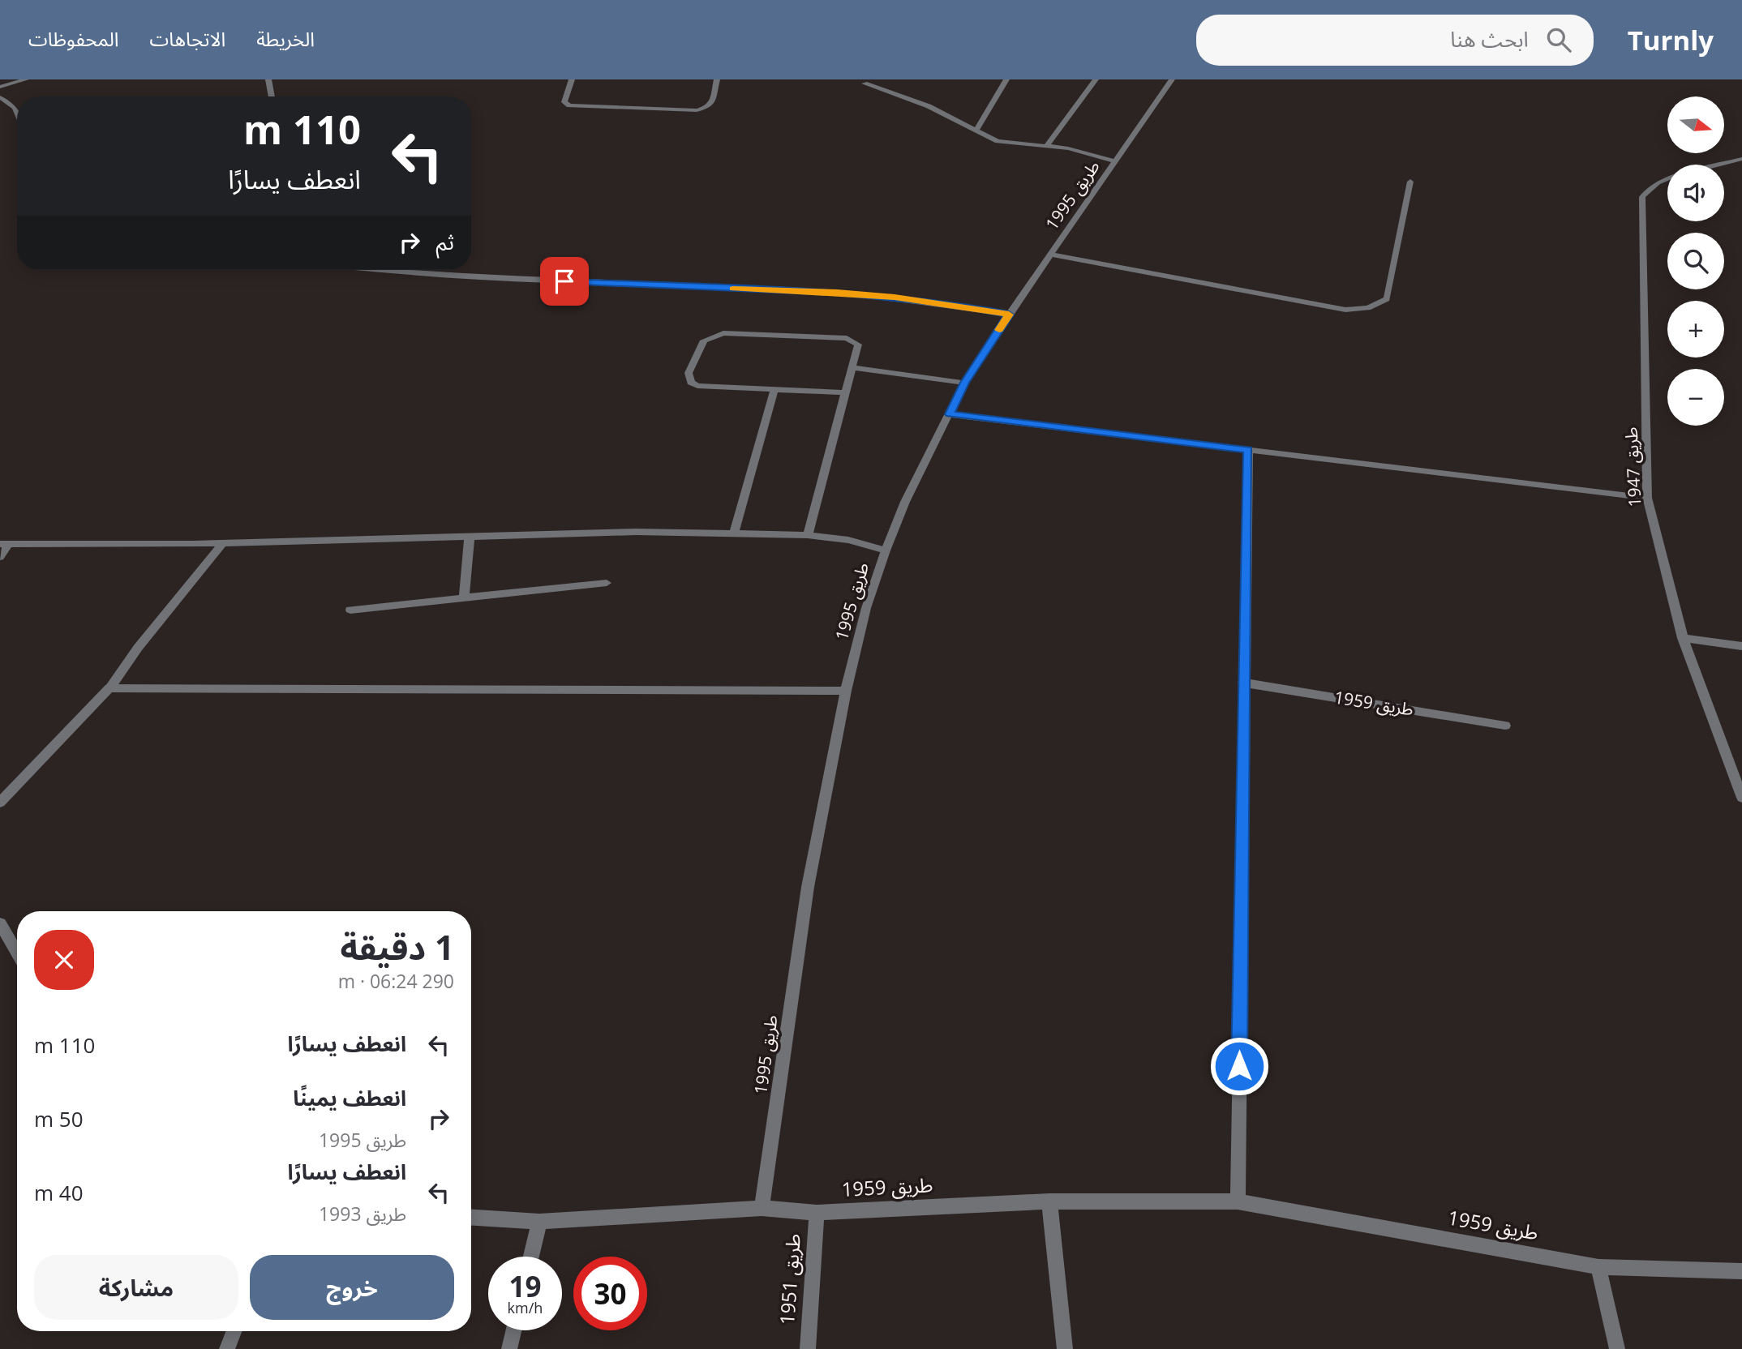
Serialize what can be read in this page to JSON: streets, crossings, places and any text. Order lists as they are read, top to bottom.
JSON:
{
  "streets": {
    "street": [
      "طريق 1995",
      "طريق 1947",
      "طريق 1959",
      "طريق 1951"
    ]
  },
  "crossings": [
    ["طريق 1995", "طريق 1959"],
    ["طريق 1959", "طريق 1951"]
  ],
  "north": "right",
  "page": {
    "header": "Turnly",
    "search": "ابحث هنا",
    "nav": ["الخريطة", "الاتجاهات", "المحفوظات"],
    "map_buttons": ["+", "−"],
    "turn": ["110 m", "انعطف يسارًا"],
    "then": "ثم",
    "heading": ["1 دقيقة", "290 m · 06:24"],
    "list": [
      {
        "name": "انعطف يسارًا",
        "value": "110 m"
      },
      {
        "name": "انعطف يمينًا",
        "note": "طريق 1995",
        "value": "50 m"
      },
      {
        "name": "انعطف يسارًا",
        "note": "طريق 1993",
        "value": "40 m"
      }
    ],
    "buttons": ["خروج", "مشاركة"],
    "speed": "19 km/h",
    "limit": "30"
  }
}
